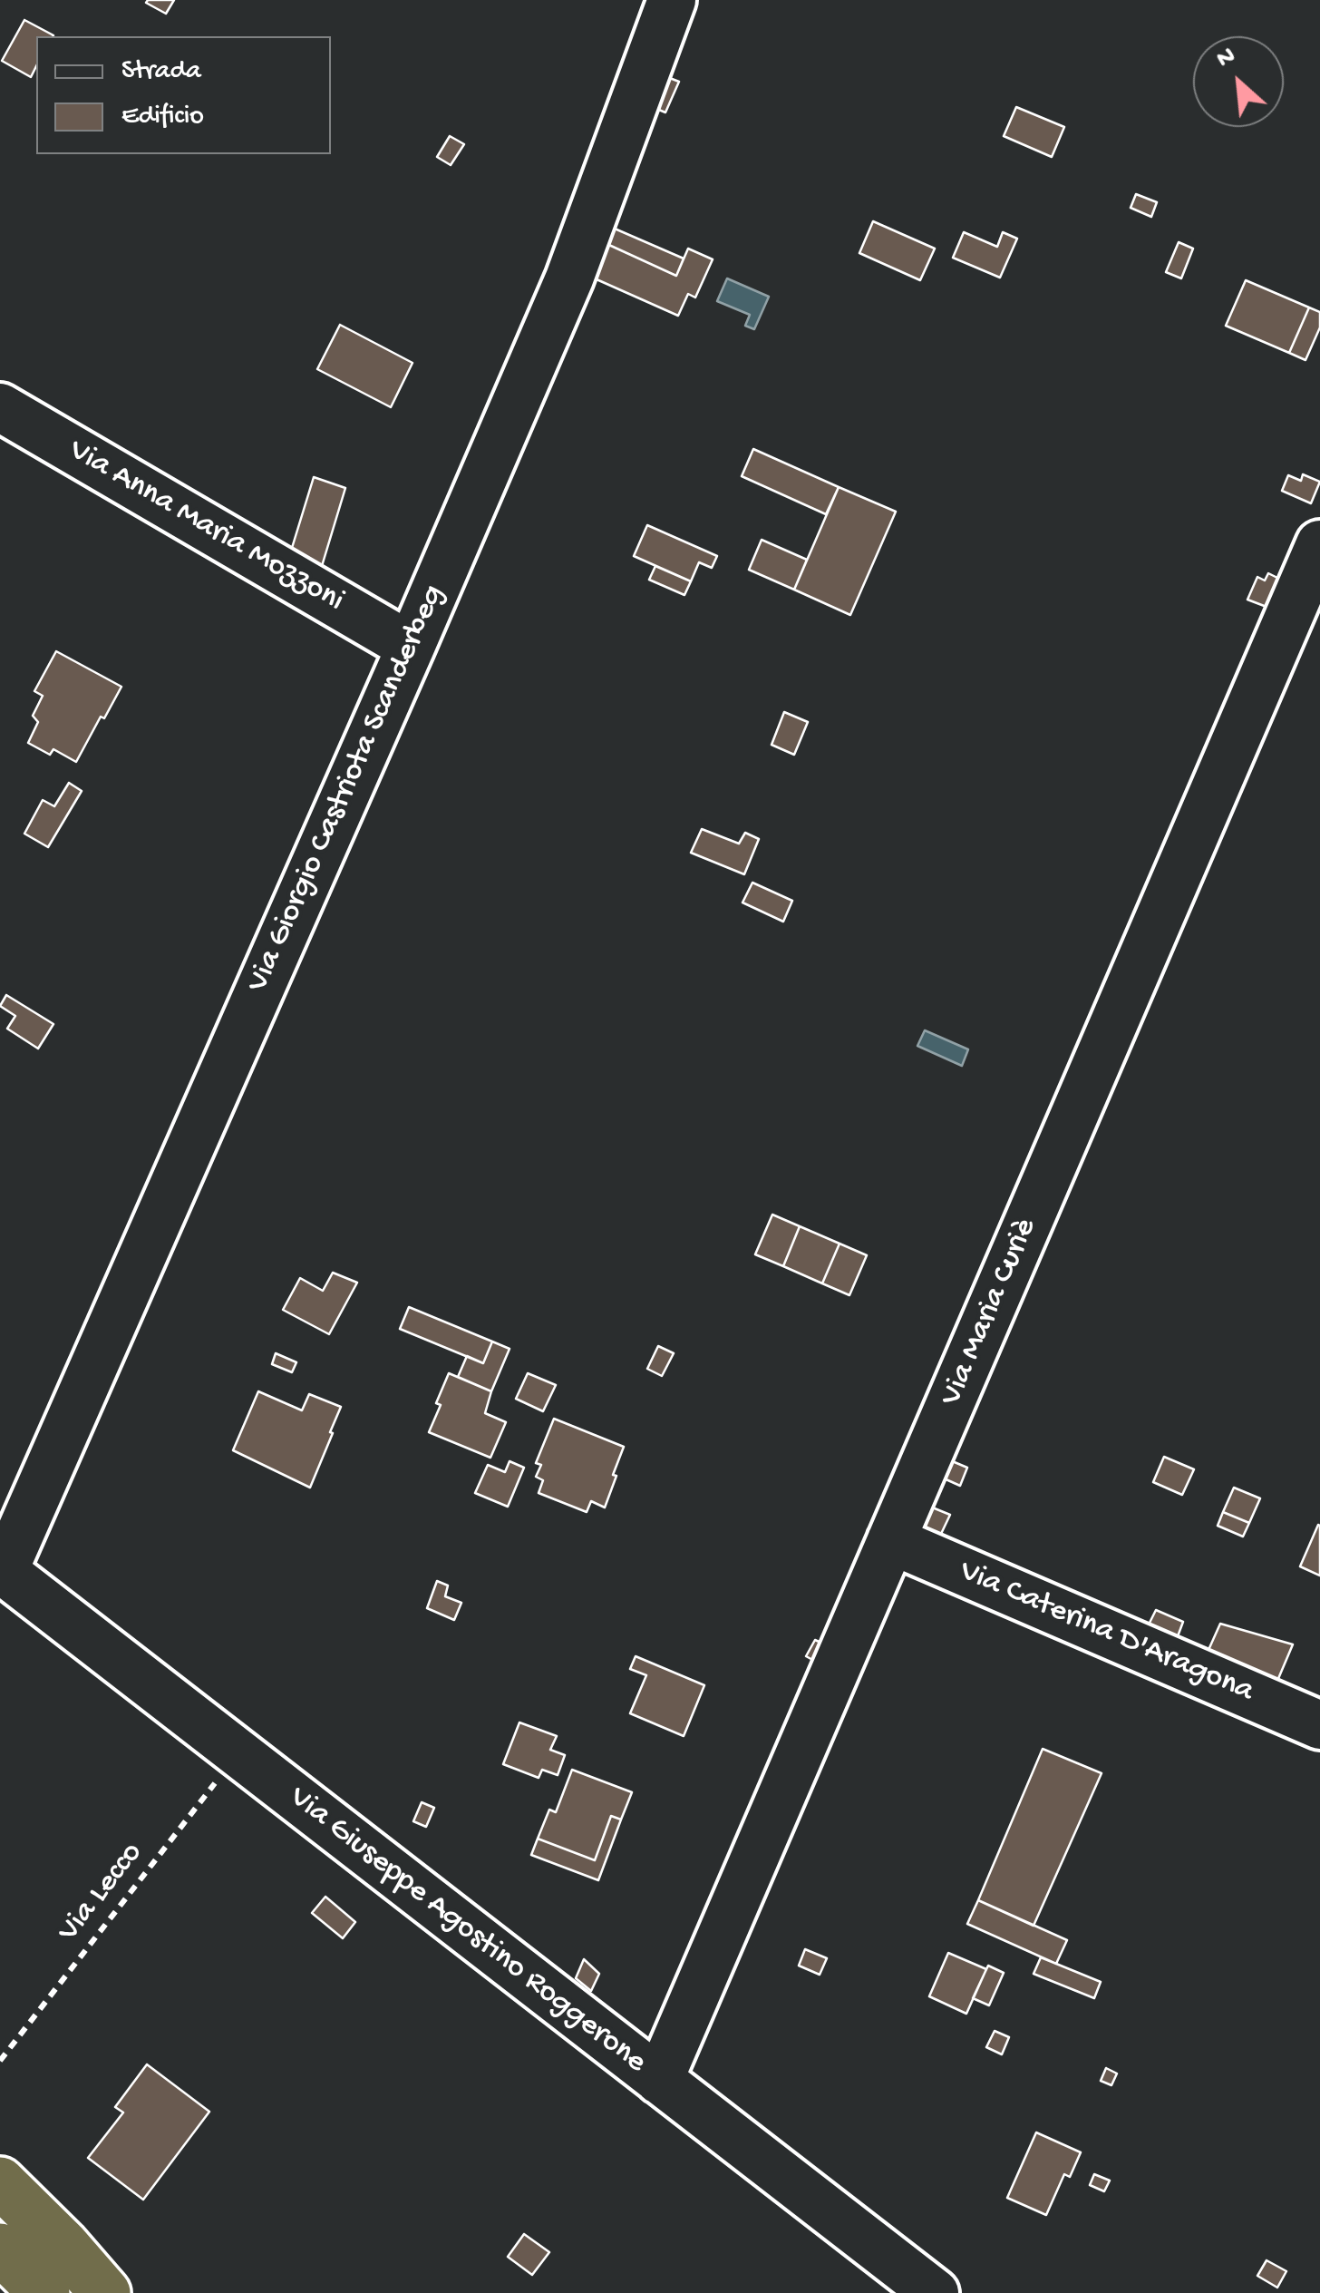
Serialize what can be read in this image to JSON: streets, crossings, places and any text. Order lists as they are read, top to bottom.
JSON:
{
  "streets": {
    "street": [
      "Via Anna Maria Mozzoni",
      "Via Giorgio Castriota Scanderbeg",
      "Via Maria Curiè",
      "Via Caterina D'Aragona",
      "Via Giuseppe Agostino Roggerone"
    ],
    "path": ["Via Lecco"]
  },
  "crossings": [
    ["Via Anna Maria Mozzoni", "Via Giorgio Castriota Scanderbeg"],
    ["Via Giorgio Castriota Scanderbeg", "Via Giuseppe Agostino Roggerone"],
    ["Via Maria Curiè", "Via Caterina D'Aragona"],
    ["Via Maria Curiè", "Via Giuseppe Agostino Roggerone"],
    ["Via Lecco", "Via Giuseppe Agostino Roggerone"]
  ],
  "legend": ["Strada", "Edificio"],
  "north": "top left"
}
